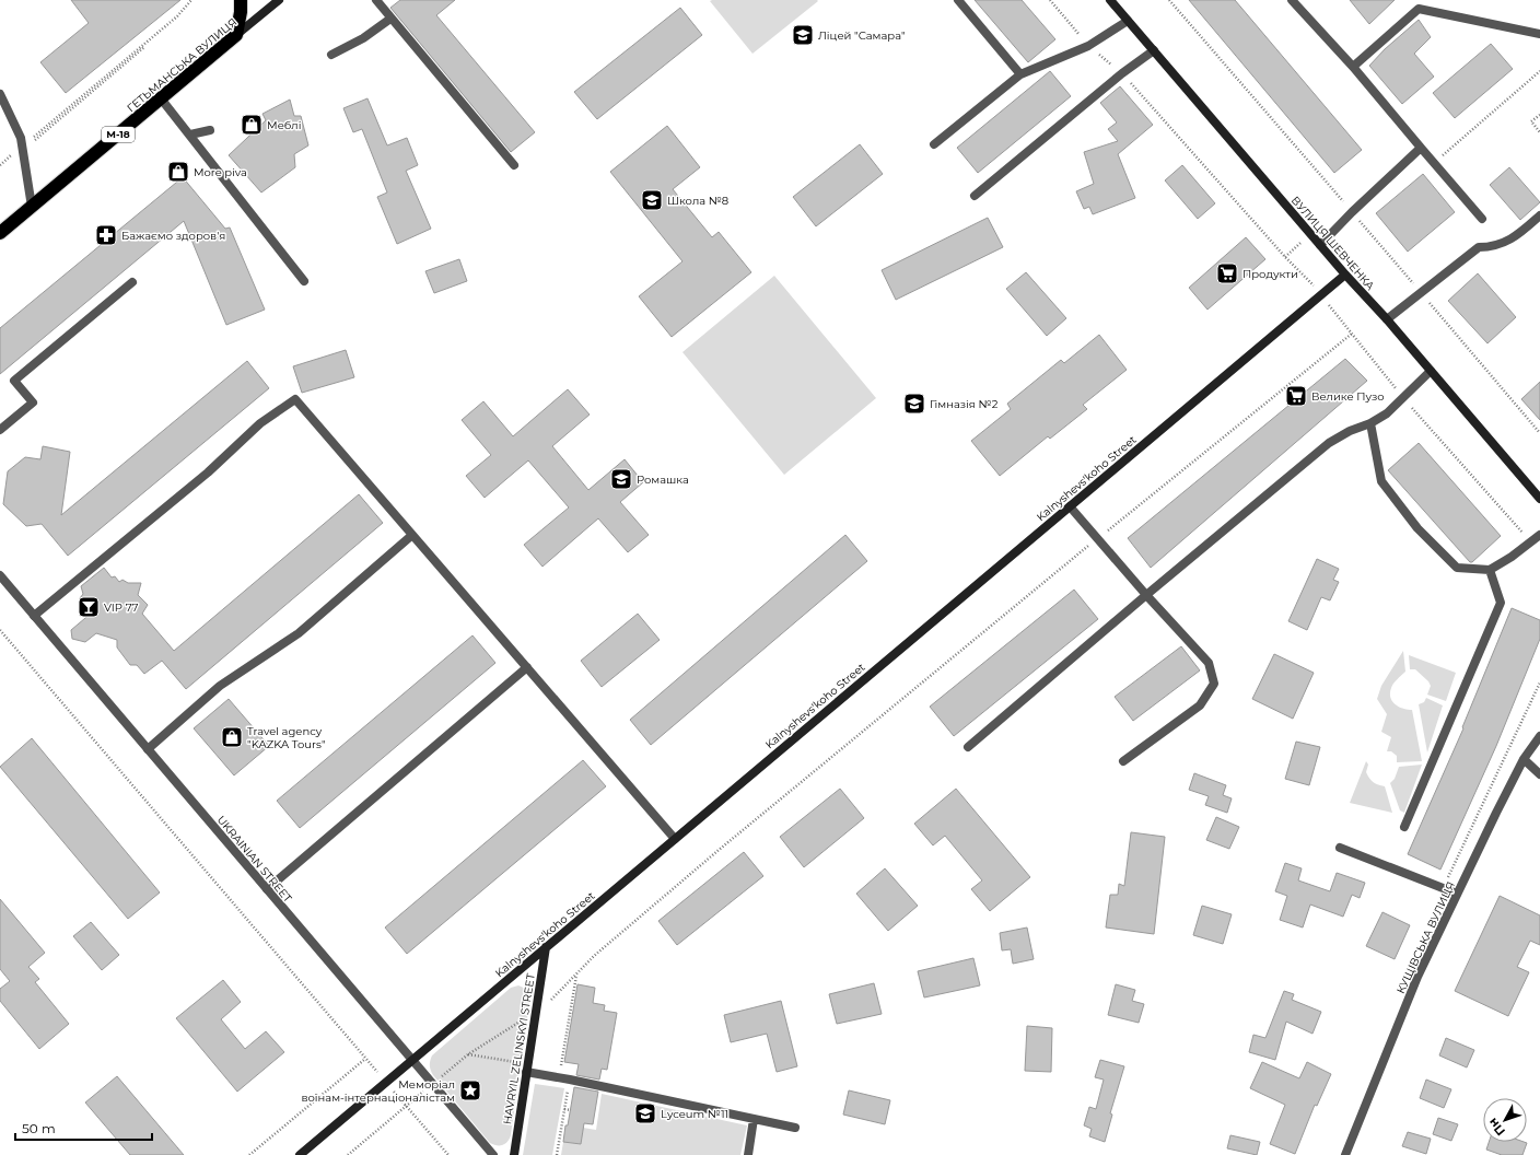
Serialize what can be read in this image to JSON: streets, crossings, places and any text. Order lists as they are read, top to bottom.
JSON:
{
  "streets": {
    "highway": ["ГЕТЬМАНСЬКА ВУЛИЦЯ", "М-18"],
    "street": [
      "ВУЛИЦЯ ШЕВЧЕНКА",
      "Kalnyshevsʹkoho Street",
      "UKRAINIAN STREET",
      "КУЩІВСЬКА ВУЛИЦЯ",
      "HAVRYIL ZELINSKYI STREET"
    ]
  },
  "crossings": [
    ["ВУЛИЦЯ ШЕВЧЕНКА", "Kalnyshevsʹkoho Street"],
    ["Kalnyshevsʹkoho Street", "UKRAINIAN STREET"],
    ["Kalnyshevsʹkoho Street", "HAVRYIL ZELINSKYI STREET"]
  ],
  "places": {
    "school or university": [
      "Ліцей \"Самара\"",
      "Школа №8",
      "Гімназія №2",
      "Ромашка",
      "Lyceum №11"
    ],
    "shop": ["Меблі", "More piva", "Travel agency \"KAZKA Tours\""],
    "pharmacy": ["Бажаємо здоров'я"],
    "supermarket": ["Продукти", "Велике Пузо"],
    "bar": ["VIP 77"],
    "place": ["Меморіал воїнам-інтернаціоналістам"]
  },
  "scale_bar": "50 m",
  "north": "bottom left"
}
